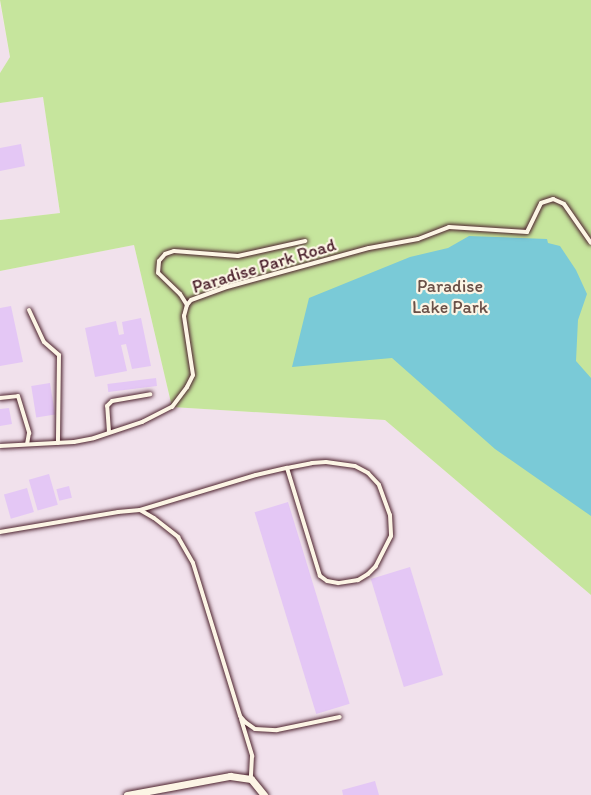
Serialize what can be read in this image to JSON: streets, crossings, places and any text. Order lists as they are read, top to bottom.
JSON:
{
  "streets": {
    "lane": ["Paradise Park Road"]
  },
  "parks": ["Paradise Lake Park"]
}
